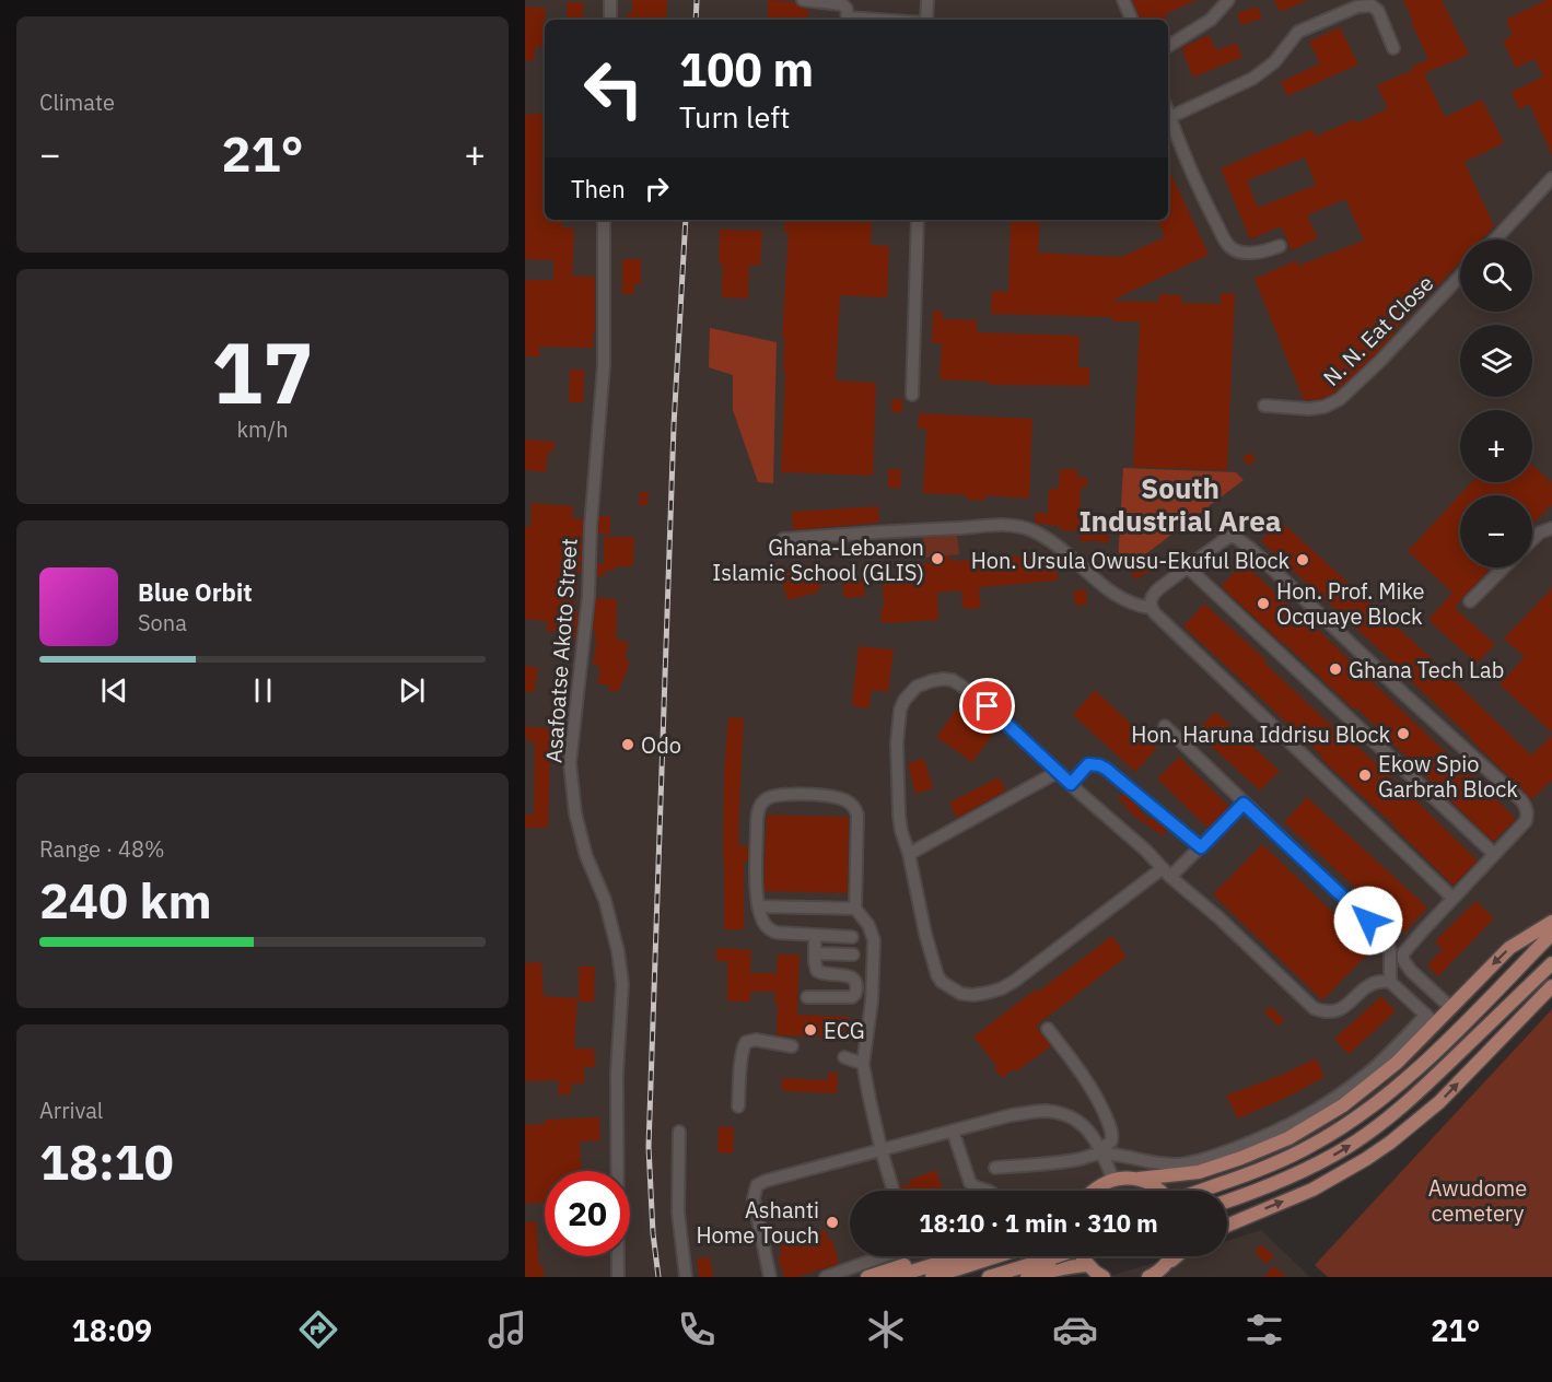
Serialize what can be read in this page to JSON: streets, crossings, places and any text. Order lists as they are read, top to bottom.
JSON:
{
  "streets": {
    "street": ["N. N. Eat Close", "Asafoatse Akoto Street"]
  },
  "districts": ["South Industrial Area"],
  "parks": ["Awudome cemetery"],
  "places": [
    "Ghana-Lebanon Islamic School (GLIS)",
    "Hon. Ursula Owusu-Ekuful Block",
    "Hon. Prof. Mike Ocquaye Block",
    "Ghana Tech Lab",
    "Hon. Haruna Iddrisu Block",
    "Odo",
    "Ekow Spio Garbrah Block",
    "ECG",
    "Ashanti Home Touch"
  ],
  "page": {
    "tile": [
      "Climate",
      ["17", "km/h"],
      ["Range · 48%", "240 km"],
      ["Arrival", "18:10"]
    ],
    "turn": ["100 m", "Turn left"],
    "heat": ["−", "21°", "+"],
    "then": "Then",
    "map_buttons": ["+", "−"],
    "song": ["Blue Orbit", "Sona"],
    "limit": "20",
    "trip": "18:10 · 1 min · 310 m",
    "tabs": ["18:09", "21°"]
  }
}
